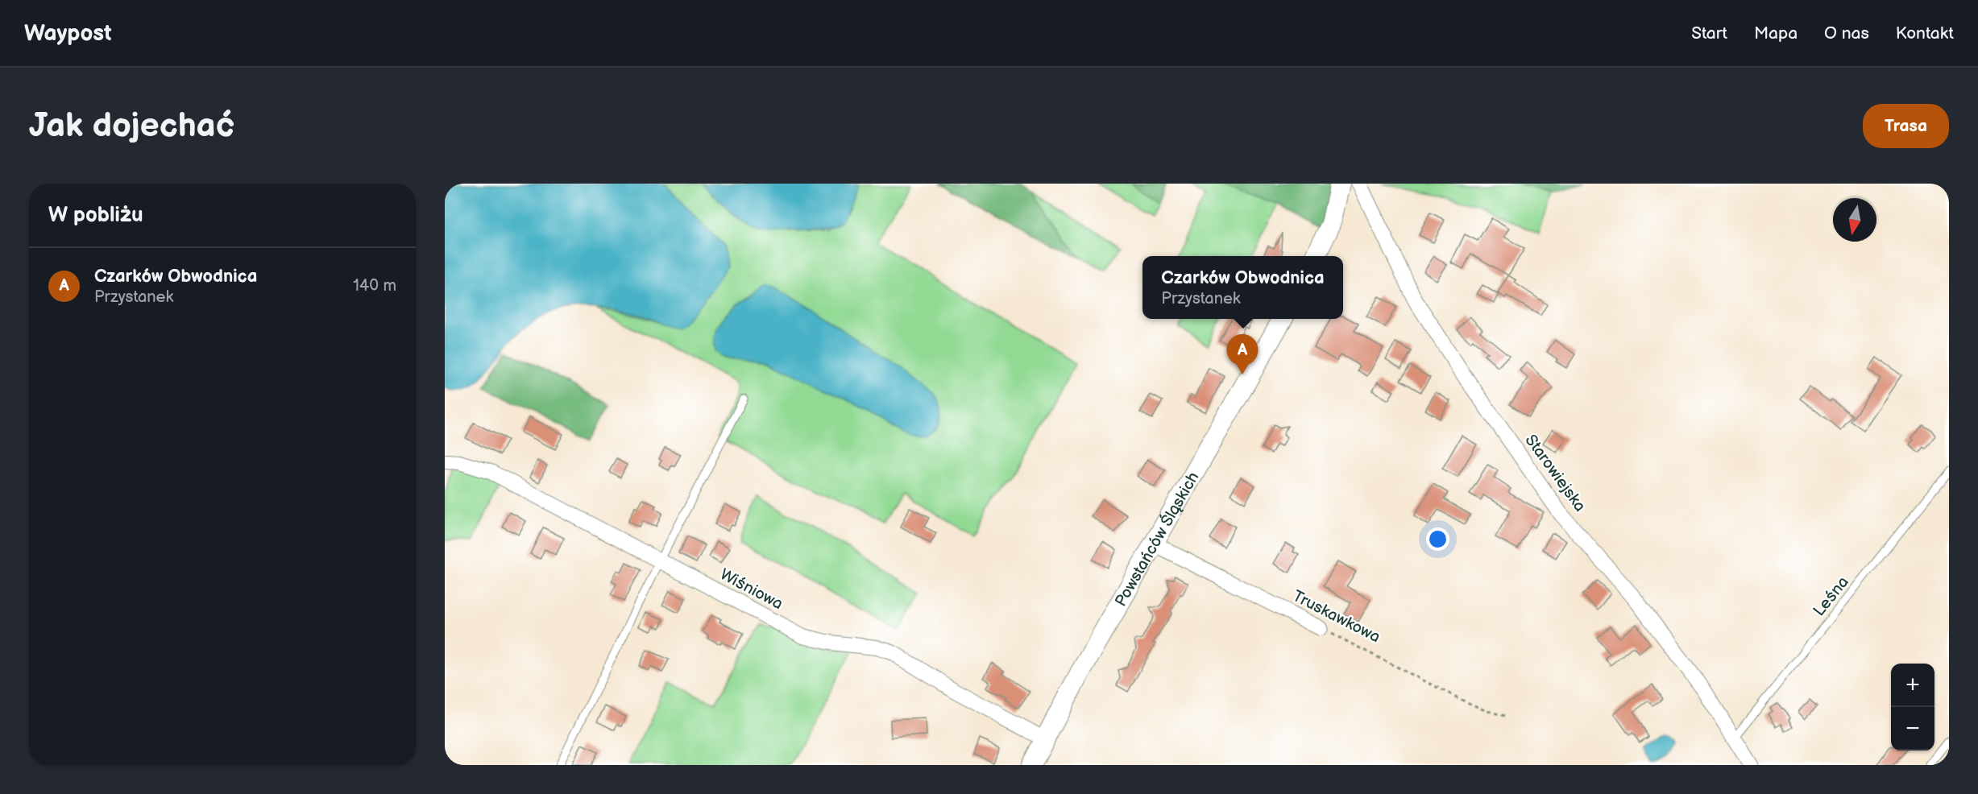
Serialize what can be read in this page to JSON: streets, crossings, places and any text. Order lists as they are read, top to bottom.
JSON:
{
  "streets": {
    "street": [
      "Starowiejska",
      "Powstańców Śląskich",
      "Wiśniowa",
      "Truskawkowa"
    ],
    "lane": ["Leśna"]
  },
  "crossings": [
    ["Starowiejska", "Leśna"],
    ["Powstańców Śląskich", "Wiśniowa"],
    ["Powstańców Śląskich", "Truskawkowa"]
  ],
  "north": "bottom",
  "page": {
    "header": "Waypost",
    "nav": [
      "Start",
      "Mapa",
      "O nas",
      "Kontakt"
    ],
    "buttons": "Trasa",
    "title": "Jak dojechać",
    "heading": "W pobliżu",
    "list": [
      {
        "mark": "A",
        "name": "Czarków Obwodnica",
        "note": "Przystanek",
        "value": "140 m"
      }
    ],
    "popup": ["Czarków Obwodnica", "Przystanek"],
    "pins": "A",
    "map_buttons": ["+", "−"]
  }
}
